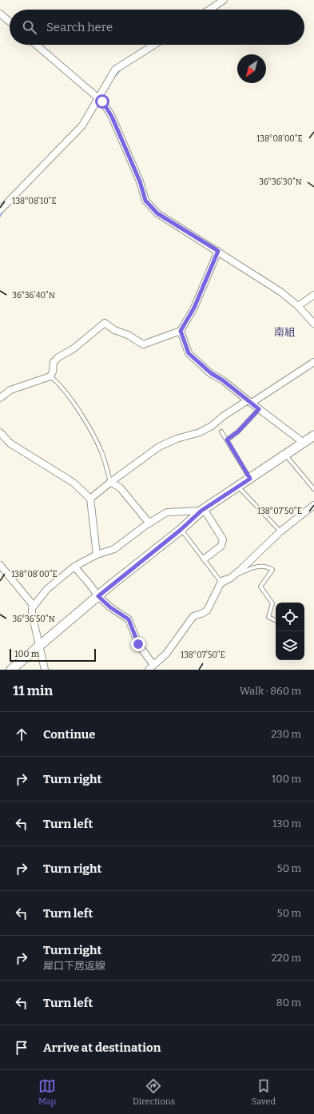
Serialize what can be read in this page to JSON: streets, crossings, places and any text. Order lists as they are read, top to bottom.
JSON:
{
  "districts": ["南組"],
  "scale_bar": "100 m",
  "north": "bottom left",
  "page": {
    "search": "Search here",
    "scale": "100 m",
    "heading": ["11 min", "Walk · 860 m"],
    "list": [
      ["Continue", "230 m"],
      ["Turn right", "100 m"],
      ["Turn left", "130 m"],
      ["Turn right", "50 m"],
      ["Turn left", "50 m"],
      ["Turn right", "犀口下居返線", "220 m"],
      ["Turn left", "80 m"],
      "Arrive at destination"
    ],
    "nav": ["Map", "Directions", "Saved"]
  },
  "coordinates": [
    "138°08'00\"E",
    "36°36'30\"N",
    "138°08'10\"E",
    "36°36'40\"N",
    "138°07'50\"E",
    "36°36'50\"N"
  ]
}
